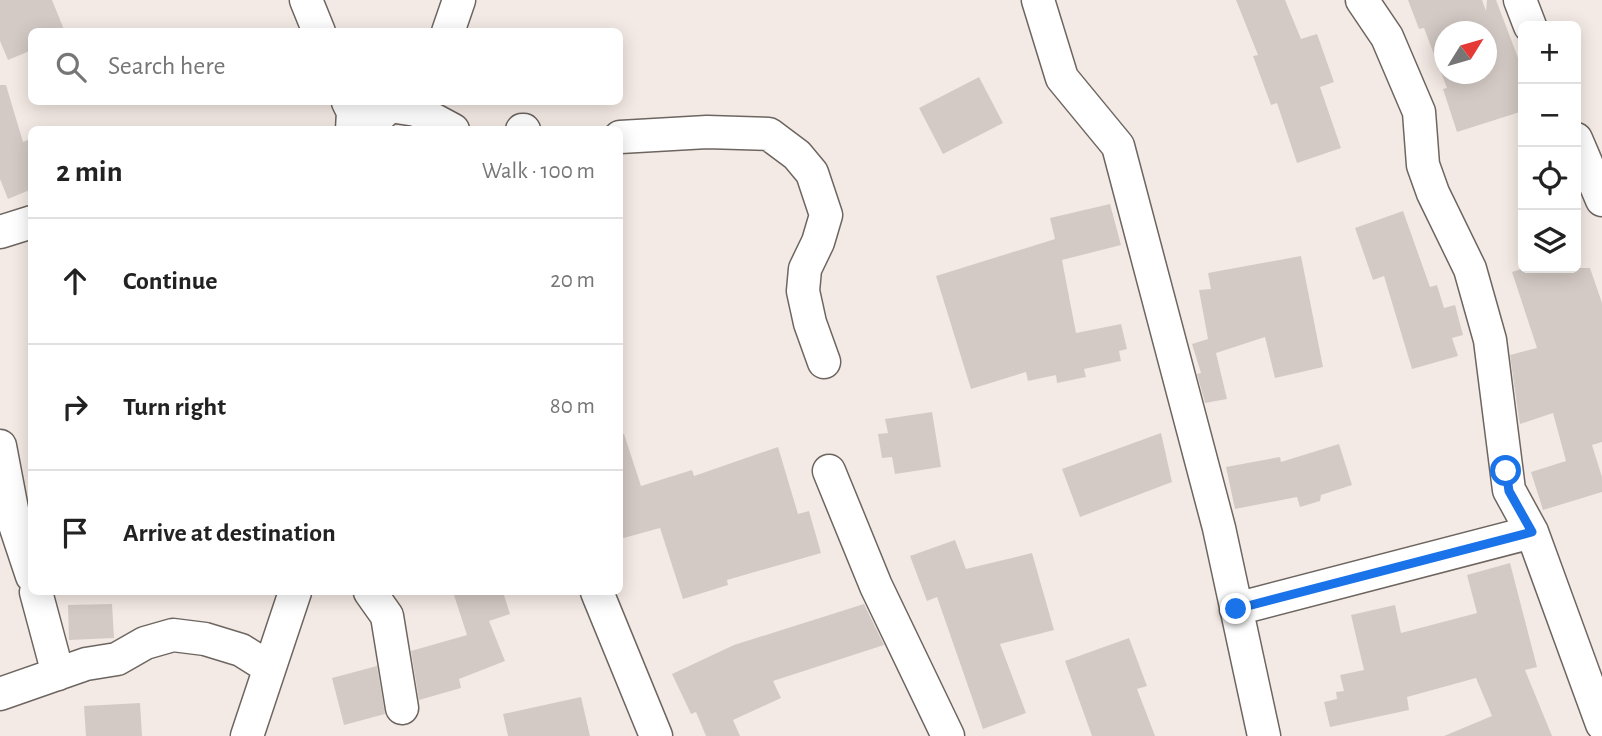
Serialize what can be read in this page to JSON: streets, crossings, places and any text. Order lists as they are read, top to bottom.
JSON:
{
  "north": "top right",
  "page": {
    "map_buttons": ["+", "−"],
    "search": "Search here",
    "heading": ["2 min", "Walk · 100 m"],
    "list": [
      ["Continue", "20 m"],
      ["Turn right", "80 m"],
      "Arrive at destination"
    ]
  }
}
